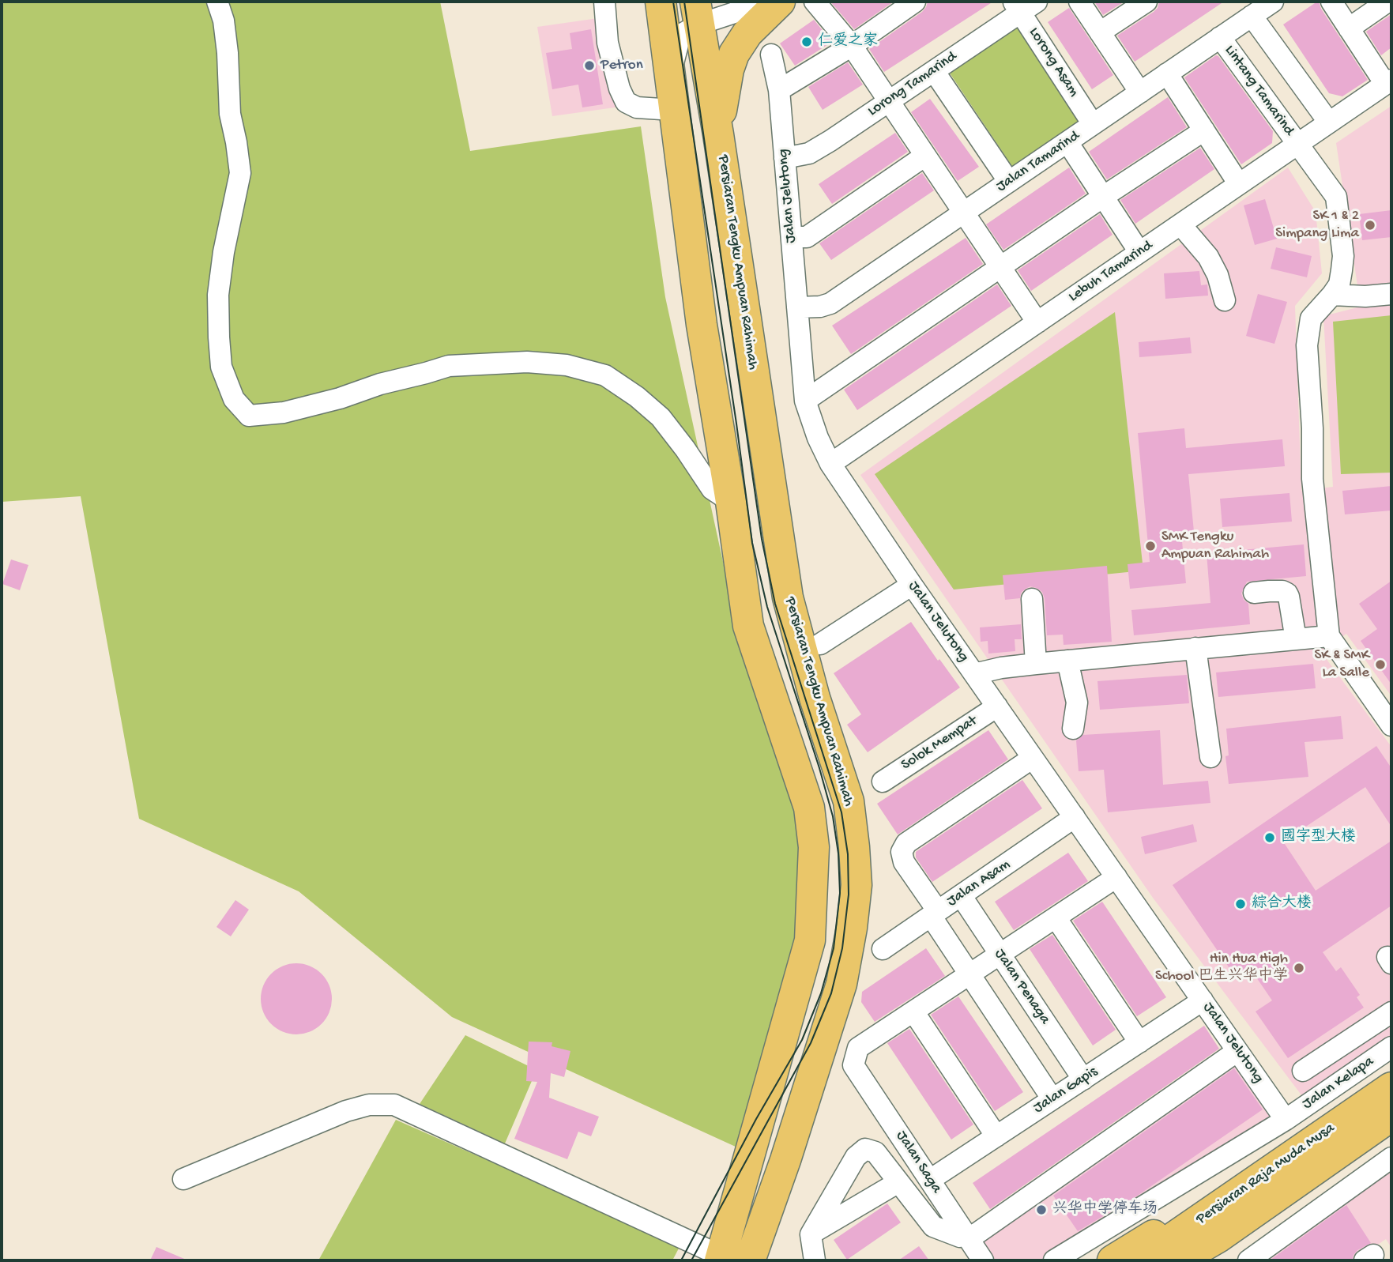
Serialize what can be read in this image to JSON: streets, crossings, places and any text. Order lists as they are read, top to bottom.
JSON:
{
  "streets": {
    "highway": ["Persiaran Tengku Ampuan Rahimah", "Persiaran Raja Muda Musa"],
    "street": [
      "Lorong Asam",
      "Lorong Tamarind",
      "Lintang Tamarind",
      "Jalan Tamarind",
      "Jalan Jelutong",
      "Lebuh Tamarind",
      "Solok Mempat",
      "Jalan Asam",
      "Jalan Penaga",
      "Jalan Kelapa",
      "Jalan Gapis",
      "Jalan Saga"
    ]
  },
  "crossings": [
    ["Lorong Asam", "Lorong Tamarind"],
    ["Lorong Asam", "Jalan Tamarind"],
    ["Lorong Tamarind", "Jalan Jelutong"],
    ["Lintang Tamarind", "Jalan Tamarind"],
    ["Lintang Tamarind", "Lebuh Tamarind"],
    ["Jalan Tamarind", "Jalan Jelutong"],
    ["Jalan Jelutong", "Lebuh Tamarind"],
    ["Jalan Jelutong", "Solok Mempat"],
    ["Jalan Jelutong", "Jalan Asam"],
    ["Jalan Jelutong", "Jalan Kelapa"],
    ["Jalan Jelutong", "Jalan Gapis"],
    ["Jalan Asam", "Jalan Penaga"],
    ["Jalan Penaga", "Jalan Gapis"],
    ["Jalan Gapis", "Jalan Saga"]
  ],
  "places": [
    "仁爱之家",
    "Petron",
    "SK 1 & 2 Simpang Lima",
    "SMK Tengku Ampuan Rahimah",
    "SK & SMK La Salle",
    "國字型大楼",
    "綜合大楼",
    "Hin Hua High School 巴生兴华中学",
    "兴华中学停车场"
  ]
}
